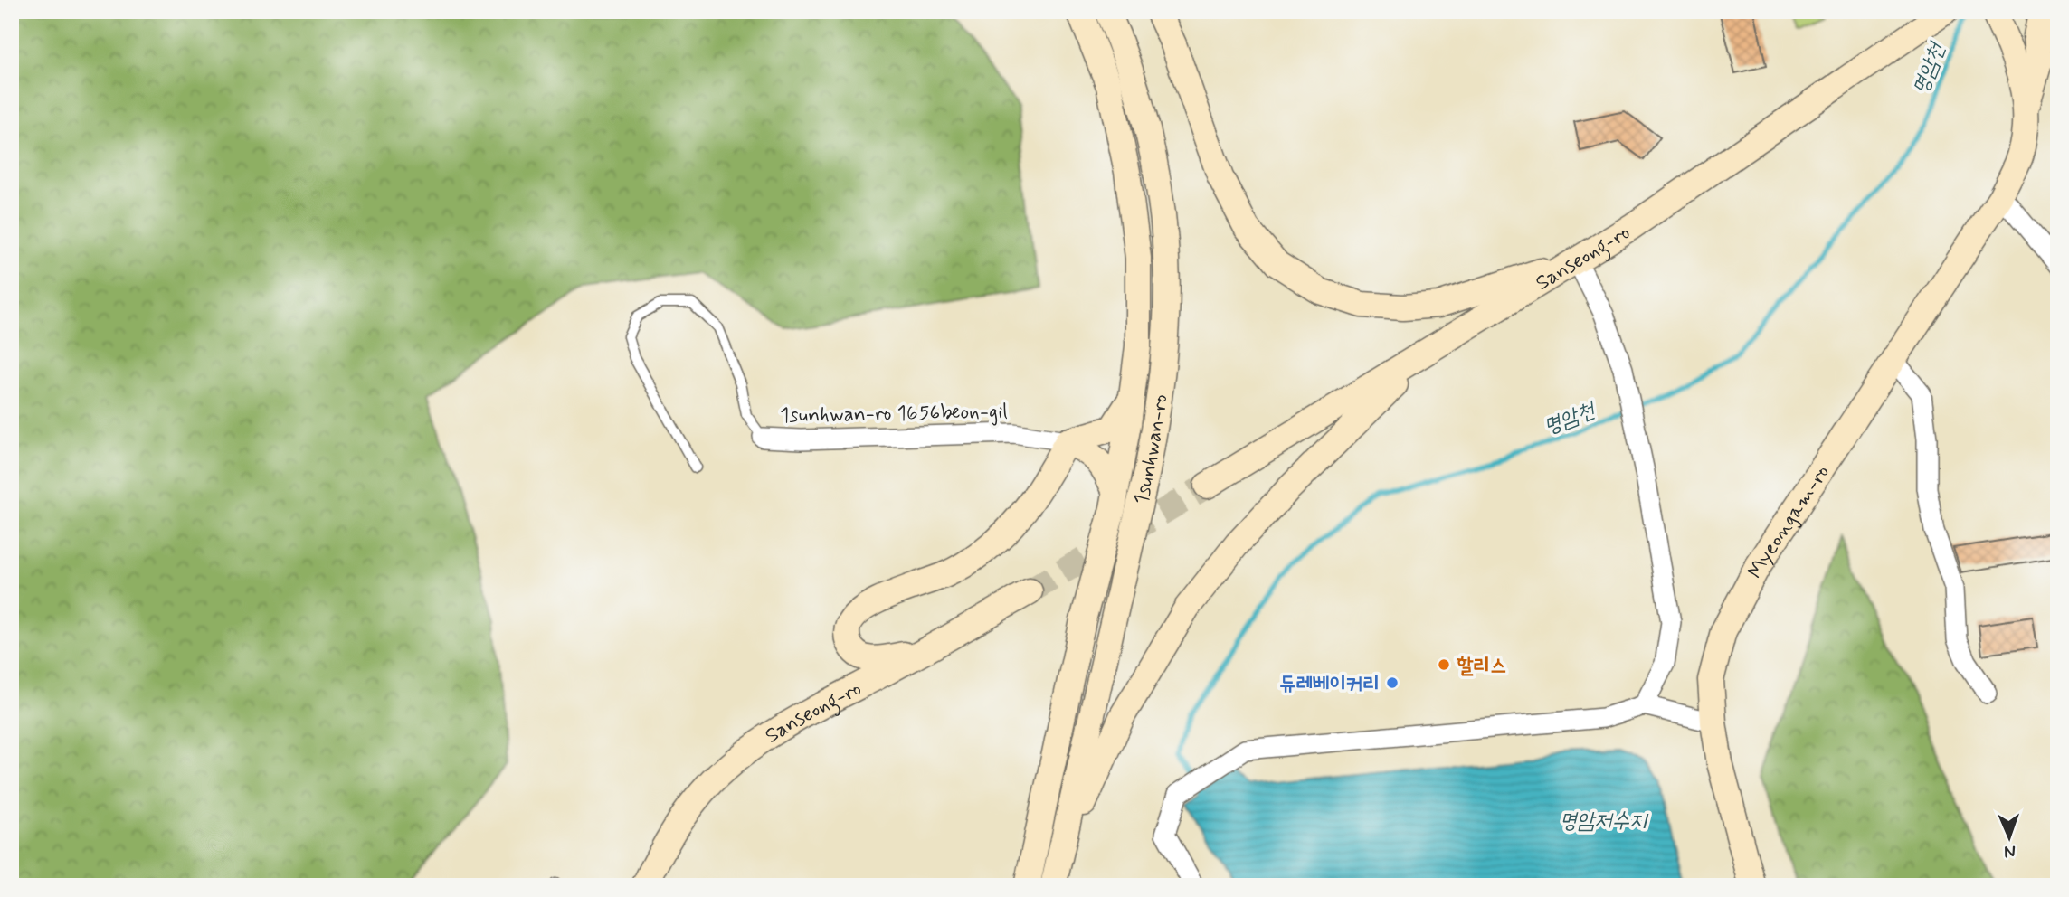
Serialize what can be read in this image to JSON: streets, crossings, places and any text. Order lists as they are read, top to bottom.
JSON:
{
  "streets": {
    "main road": ["Sanseong-ro", "1sunhwan-ro", "Myeongam-ro"],
    "street": ["1sunhwan-ro 1656beon-gil"]
  },
  "water": ["명암천", "명암저수지"],
  "places": ["할리스", "듀레베이커리"],
  "north": "bottom"
}
